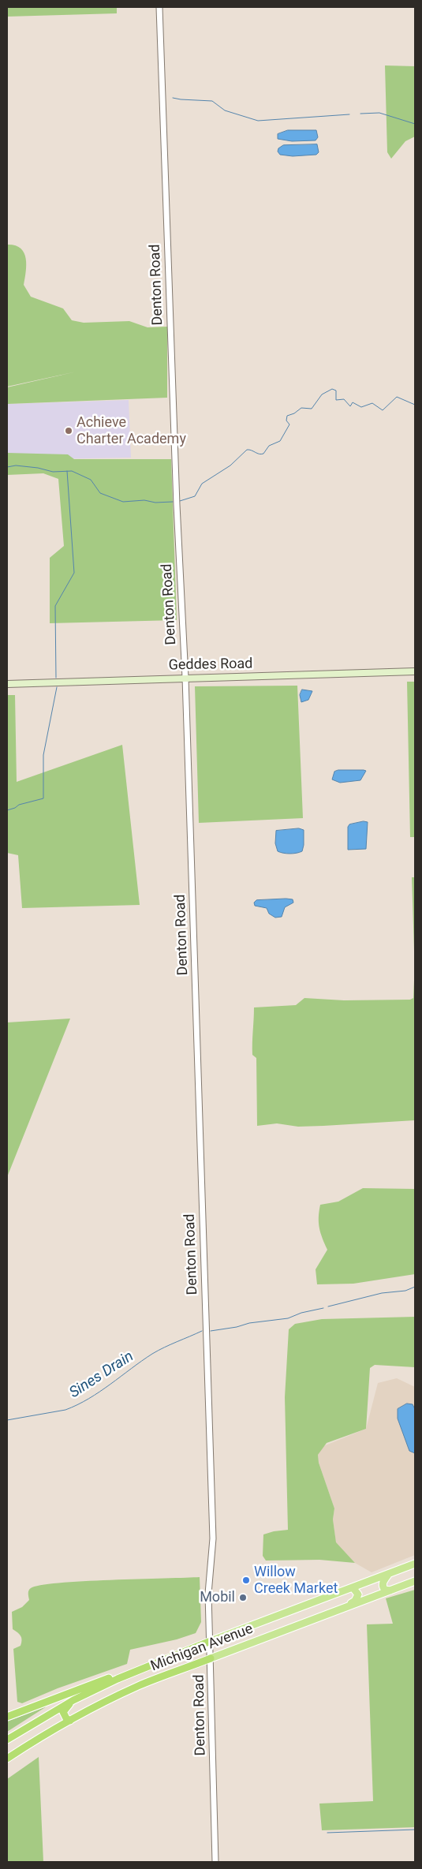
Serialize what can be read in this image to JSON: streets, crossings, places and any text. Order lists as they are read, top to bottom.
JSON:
{
  "streets": {
    "highway": ["Michigan Avenue"],
    "main road": ["Geddes Road"],
    "street": ["Denton Road"]
  },
  "crossings": [
    ["Denton Road", "Geddes Road"],
    ["Denton Road", "Michigan Avenue"]
  ],
  "water": ["Sines Drain"],
  "places": ["Achieve Charter Academy", "Willow Creek Market", "Mobil"]
}
